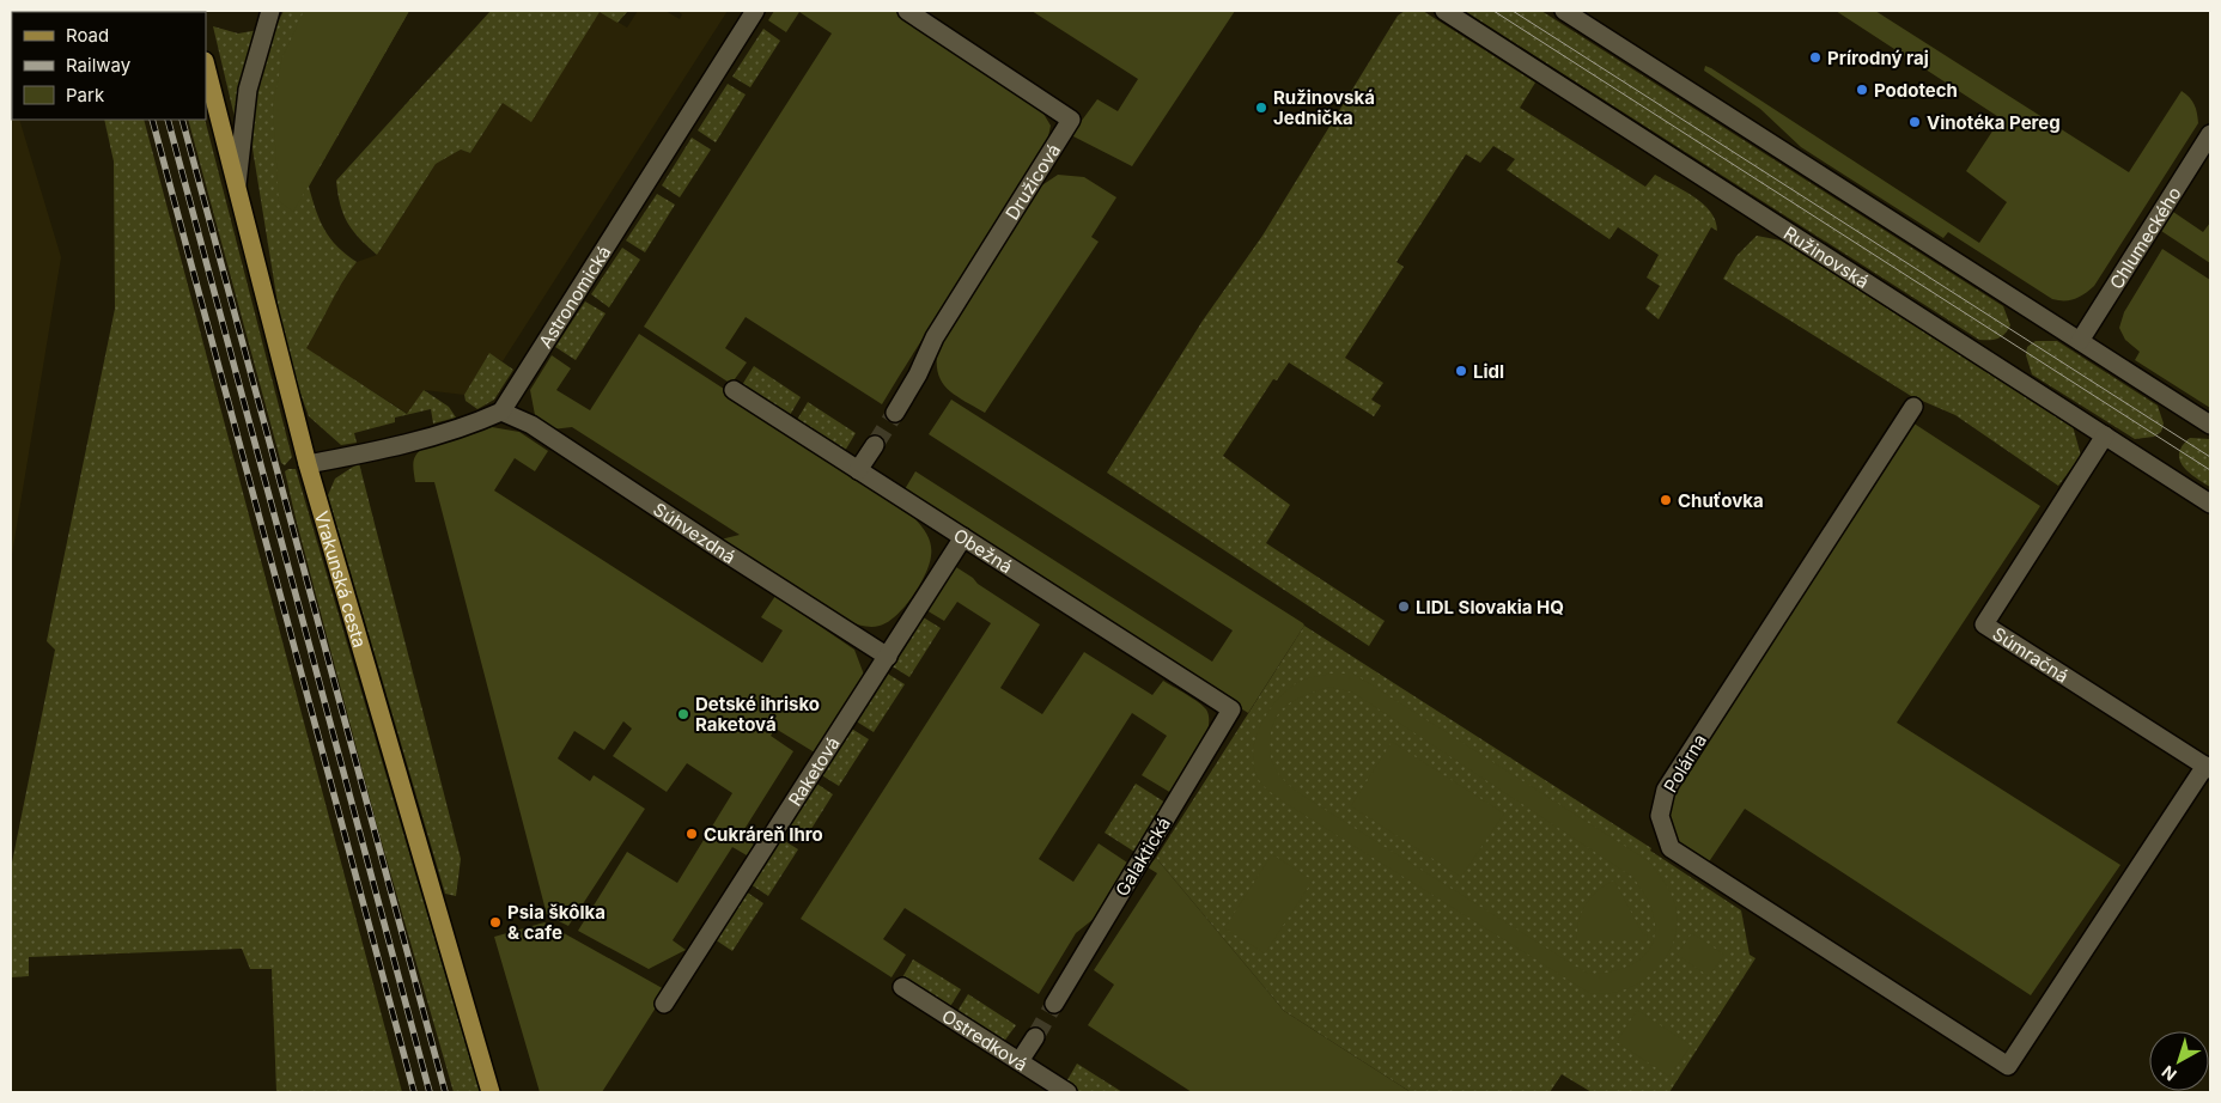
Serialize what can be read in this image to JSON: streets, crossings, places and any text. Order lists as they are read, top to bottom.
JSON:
{
  "streets": {
    "main road": ["Vrakunská cesta"],
    "street": [
      "Družicová",
      "Chlumeckého",
      "Ružinovská",
      "Astronomická",
      "Súhvezdná",
      "Obežná",
      "Súmračná",
      "Polárna",
      "Raketová",
      "Galaktická",
      "Ostredková"
    ]
  },
  "crossings": [
    ["Ružinovská", "Súmračná"],
    ["Astronomická", "Súhvezdná"],
    ["Súhvezdná", "Raketová"],
    ["Obežná", "Raketová"],
    ["Obežná", "Galaktická"],
    ["Súmračná", "Polárna"]
  ],
  "places": [
    "Prírodný raj",
    "Podotech",
    "Ružinovská Jednička",
    "Vinotéka Pereg",
    "Lidl",
    "Chuťovka",
    "LIDL Slovakia HQ",
    "Detské ihrisko Raketová",
    "Cukráreň Ihro",
    "Psia škôlka & cafe"
  ],
  "legend": ["Road", "Railway", "Park"],
  "north": "bottom left"
}
